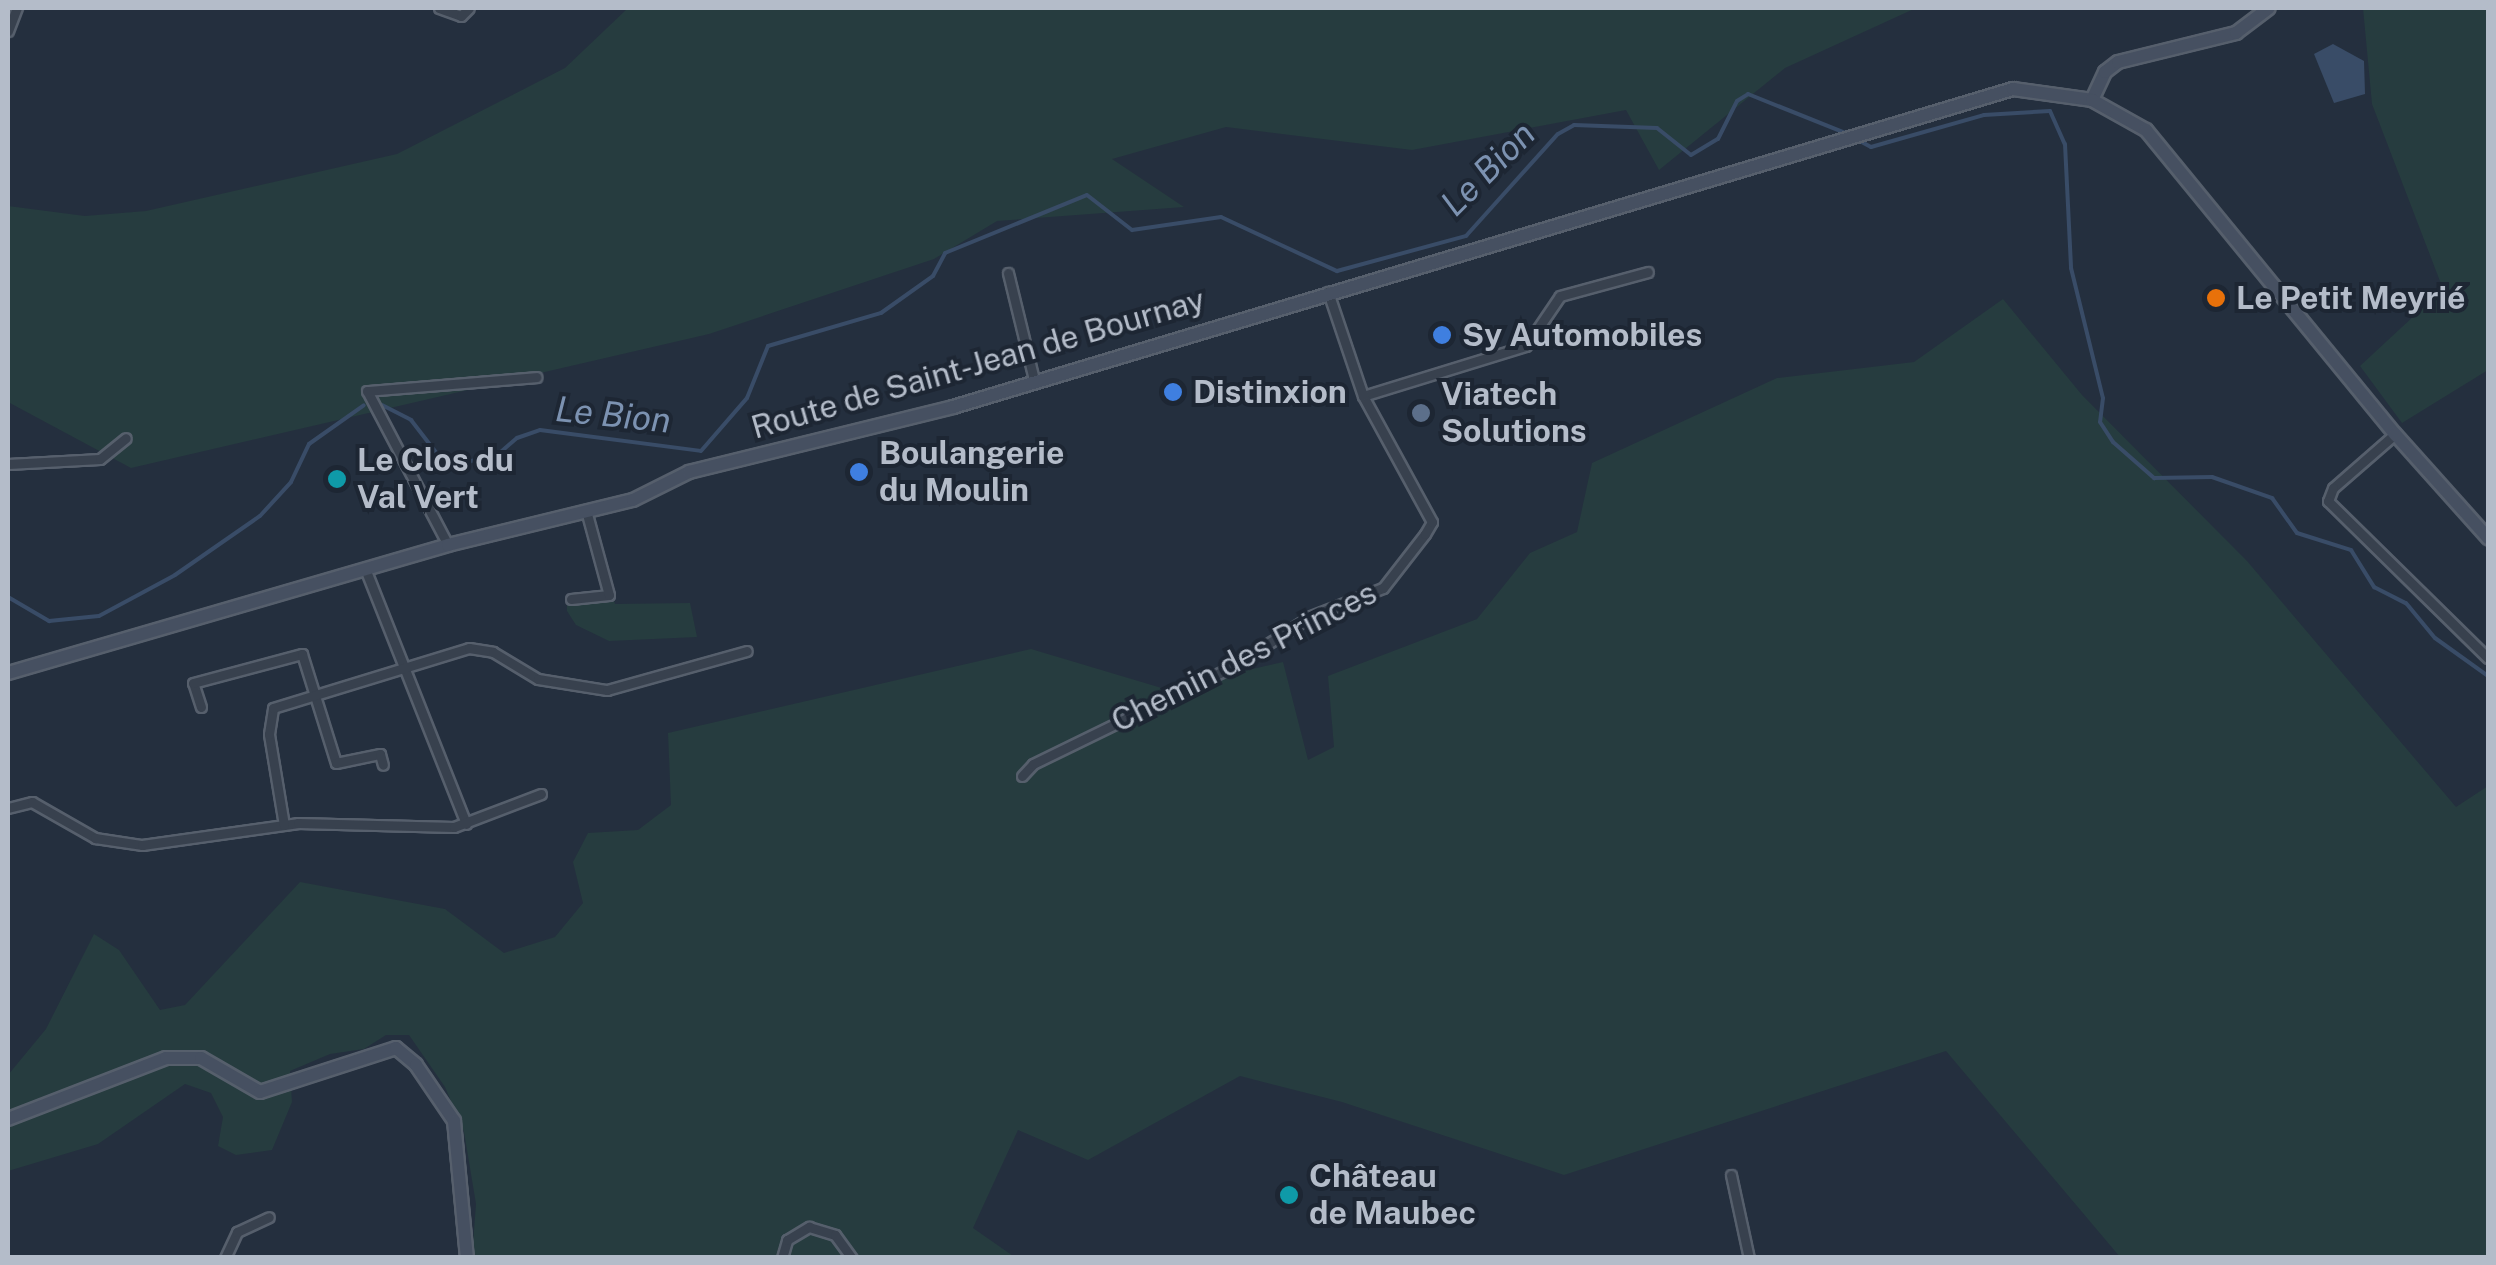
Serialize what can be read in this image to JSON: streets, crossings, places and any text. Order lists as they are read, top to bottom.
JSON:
{
  "streets": {
    "main road": ["Route de Saint-Jean de Bournay"],
    "street": ["Chemin des Princes"]
  },
  "crossings": [
    ["Route de Saint-Jean de Bournay", "Chemin des Princes"]
  ],
  "water": ["Le Bion"],
  "places": [
    "Le Petit Meyrié",
    "Sy Automobiles",
    "Distinxion",
    "Viatech Solutions",
    "Boulangerie du Moulin",
    "Le Clos du Val Vert",
    "Château de Maubec"
  ]
}
